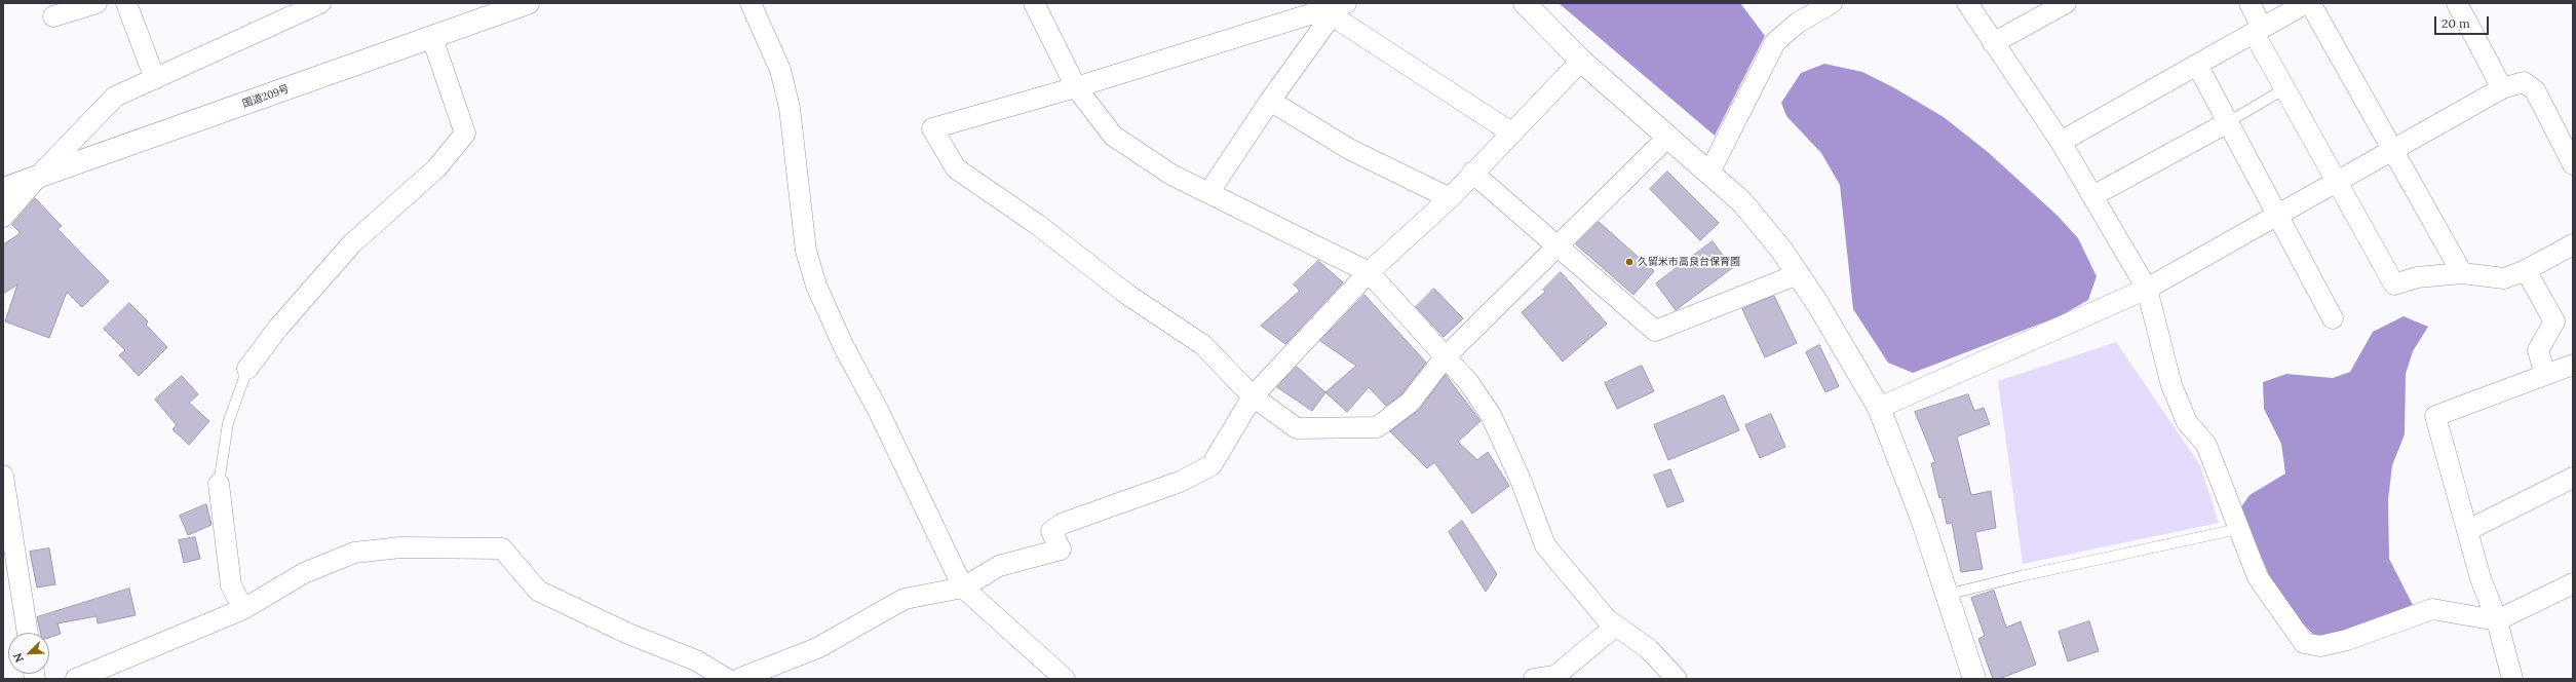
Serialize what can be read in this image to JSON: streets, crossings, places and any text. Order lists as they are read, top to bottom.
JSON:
{
  "streets": {
    "main road": ["国道209号"]
  },
  "places": ["久留米市高良台保育園"],
  "scale_bar": "20 m",
  "north": "bottom left"
}
